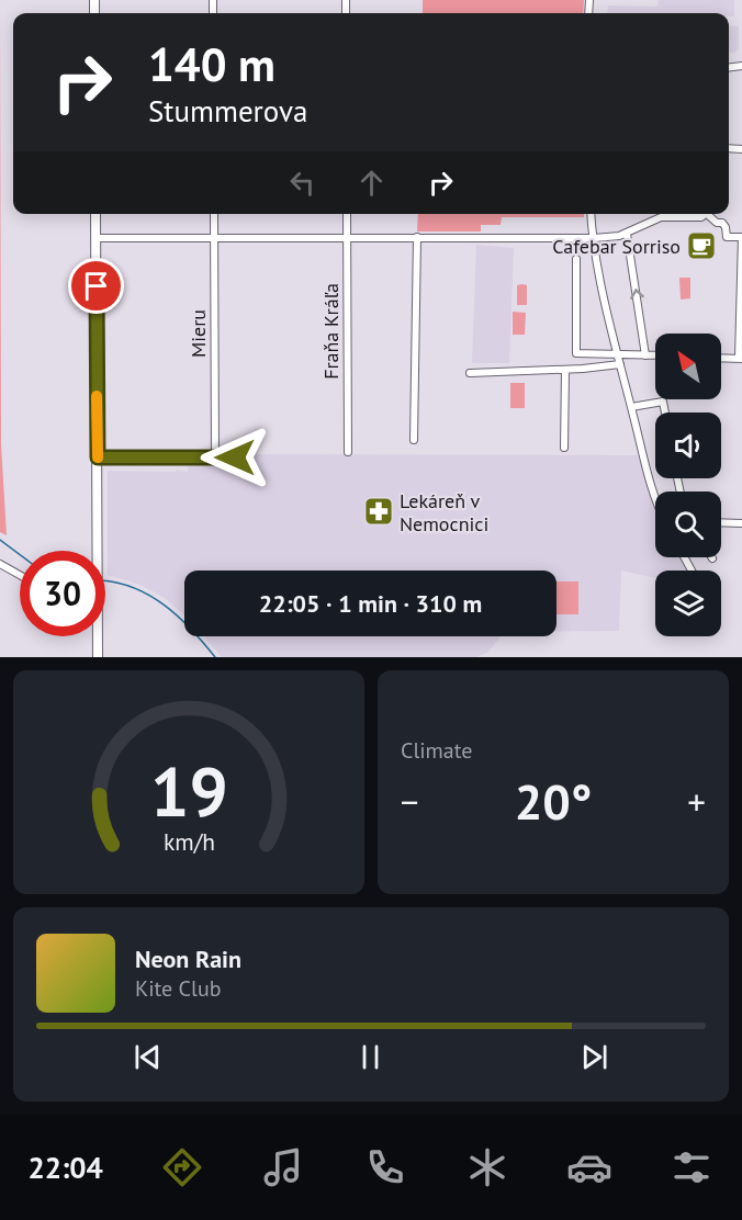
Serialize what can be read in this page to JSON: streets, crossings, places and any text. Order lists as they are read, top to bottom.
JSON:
{
  "streets": {
    "street": ["Fraňa Kráľa", "Mieru"]
  },
  "places": {
    "cafe": ["Cafebar Sorriso"],
    "pharmacy": ["Lekáreň v Nemocnici"]
  },
  "north": "top left",
  "page": {
    "turn": ["140 m", "Stummerova"],
    "limit": "30",
    "trip": "22:05 · 1 min · 310 m",
    "tile": "Climate",
    "heat": ["−", "20°", "+"],
    "song": ["Neon Rain", "Kite Club"],
    "tabs": "22:04",
    "gauge": ["19", "km/h"]
  }
}
